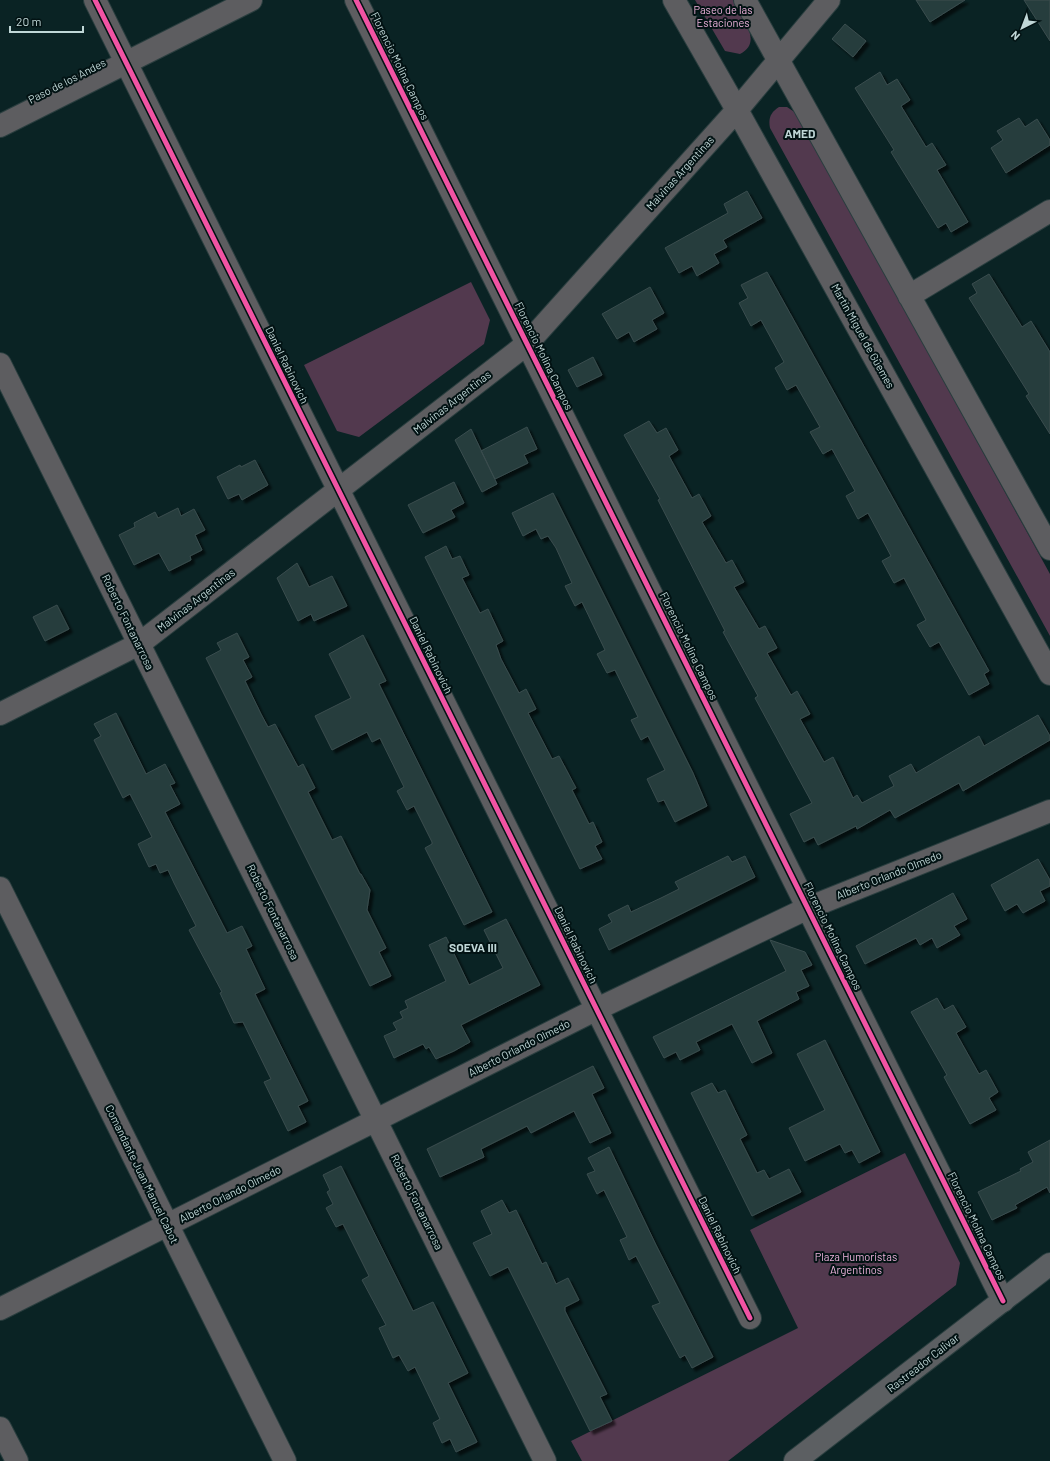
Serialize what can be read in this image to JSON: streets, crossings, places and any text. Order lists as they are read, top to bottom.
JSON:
{
  "streets": {
    "main road": ["Rastreador Calivar"],
    "street": [
      "Florencio Molina Campos",
      "Paso de los Andes",
      "Malvinas Argentinas",
      "Martín Miguel de Güemes",
      "Daniel Rabinovich",
      "Roberto Fontanarrosa",
      "Alberto Orlando Olmedo",
      "Comandante Juan Manuel Cabot"
    ]
  },
  "crossings": [
    ["Florencio Molina Campos", "Malvinas Argentinas"],
    ["Florencio Molina Campos", "Alberto Orlando Olmedo"],
    ["Florencio Molina Campos", "Rastreador Calivar"],
    ["Paso de los Andes", "Daniel Rabinovich"],
    ["Malvinas Argentinas", "Martín Miguel de Güemes"],
    ["Malvinas Argentinas", "Daniel Rabinovich"],
    ["Malvinas Argentinas", "Roberto Fontanarrosa"],
    ["Daniel Rabinovich", "Alberto Orlando Olmedo"],
    ["Roberto Fontanarrosa", "Alberto Orlando Olmedo"],
    ["Alberto Orlando Olmedo", "Comandante Juan Manuel Cabot"]
  ],
  "districts": ["AMED", "SOEVA III"],
  "parks": ["Paseo de las Estaciones", "Plaza Humoristas Argentinos"],
  "scale_bar": "20 m",
  "north": "bottom left"
}
